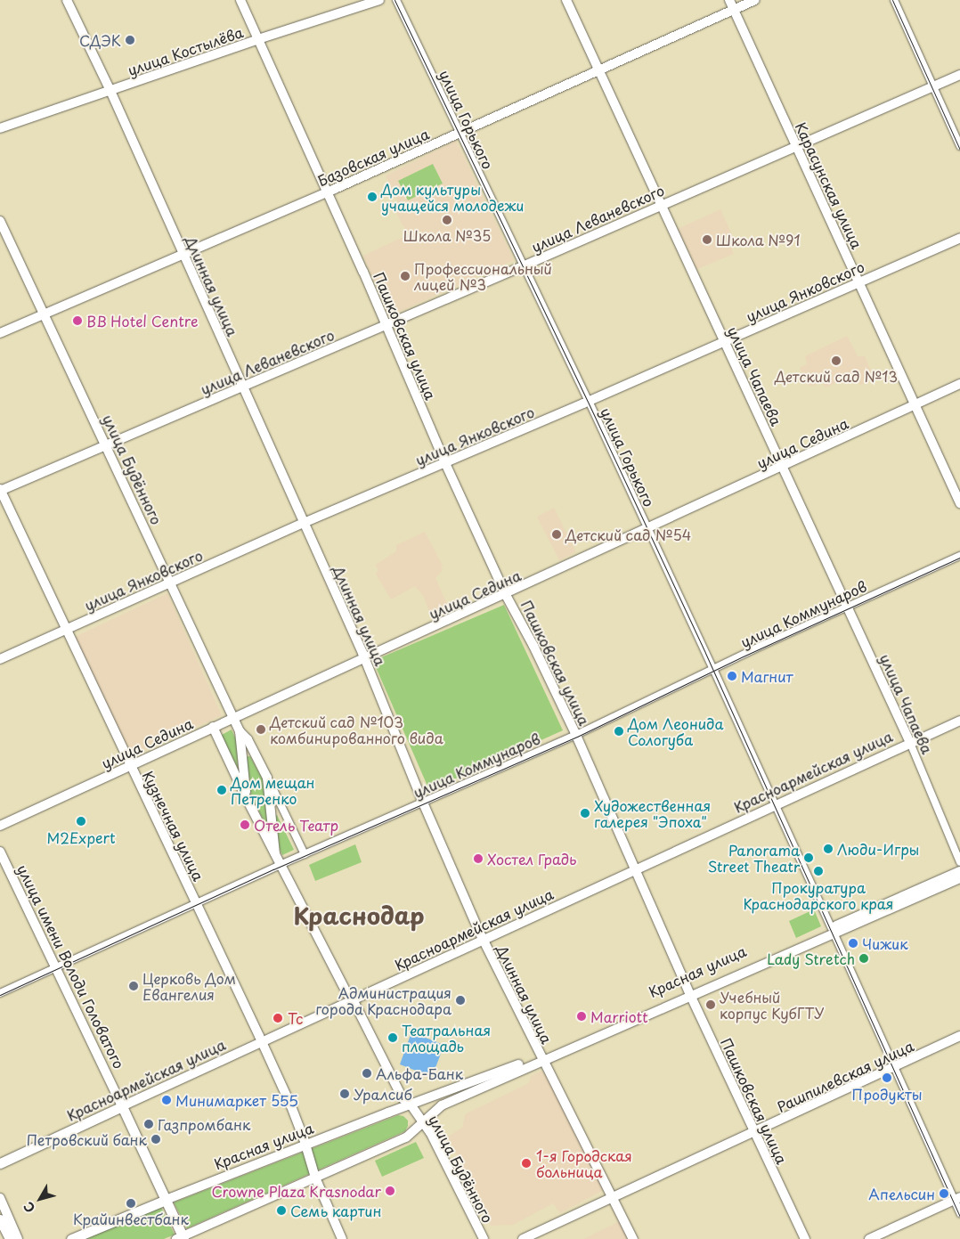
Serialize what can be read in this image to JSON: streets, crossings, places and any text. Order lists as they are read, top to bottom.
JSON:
{
  "streets": {
    "main road": ["Красноармейская улица", "улица имени Володи Головатого", "Красная улица"],
    "street": [
      "улица Костылёва",
      "улица Горького",
      "Базовская улица",
      "Карасунская улица",
      "улица Леваневского",
      "Длинная улица",
      "улица Янковского",
      "Пашковская улица",
      "улица Чапаева",
      "улица Седина",
      "улица Будённого",
      "улица Коммунаров",
      "Кузнечная улица",
      "Рашпилевская улица"
    ]
  },
  "crossings": [
    ["улица Костылёва", "Длинная улица"],
    ["улица Костылёва", "Пашковская улица"],
    ["улица Горького", "Базовская улица"],
    ["улица Горького", "улица Леваневского"],
    ["улица Горького", "улица Янковского"],
    ["улица Горького", "улица Седина"],
    ["улица Горького", "улица Коммунаров"],
    ["улица Горького", "Красноармейская улица"],
    ["улица Горького", "Красная улица"],
    ["улица Горького", "Рашпилевская улица"],
    ["Базовская улица", "Карасунская улица"],
    ["Базовская улица", "Длинная улица"],
    ["Базовская улица", "Пашковская улица"],
    ["Базовская улица", "улица Чапаева"],
    ["Базовская улица", "улица Будённого"],
    ["Карасунская улица", "улица Леваневского"],
    ["Карасунская улица", "улица Янковского"],
    ["Карасунская улица", "улица Седина"],
    ["улица Леваневского", "Длинная улица"],
    ["улица Леваневского", "Пашковская улица"],
    ["улица Леваневского", "улица Чапаева"],
    ["улица Леваневского", "улица Будённого"],
    ["улица Леваневского", "Кузнечная улица"],
    ["Длинная улица", "улица Янковского"],
    ["Длинная улица", "улица Седина"],
    ["Длинная улица", "улица Коммунаров"],
    ["Длинная улица", "Красноармейская улица"],
    ["Длинная улица", "Красная улица"],
    ["Длинная улица", "Рашпилевская улица"],
    ["улица Янковского", "Пашковская улица"],
    ["улица Янковского", "улица Чапаева"],
    ["улица Янковского", "улица Будённого"],
    ["улица Янковского", "Кузнечная улица"],
    ["Пашковская улица", "улица Седина"],
    ["Пашковская улица", "улица Коммунаров"],
    ["Пашковская улица", "Красноармейская улица"],
    ["Пашковская улица", "Красная улица"],
    ["Пашковская улица", "Рашпилевская улица"],
    ["улица Чапаева", "улица Седина"],
    ["улица Чапаева", "улица Коммунаров"],
    ["улица Чапаева", "Красноармейская улица"],
    ["улица Седина", "улица Будённого"],
    ["улица Седина", "Кузнечная улица"],
    ["улица Будённого", "улица Коммунаров"],
    ["улица Будённого", "Красноармейская улица"],
    ["улица Будённого", "Красная улица"],
    ["улица Коммунаров", "Кузнечная улица"],
    ["улица Коммунаров", "улица имени Володи Головатого"],
    ["Красноармейская улица", "Кузнечная улица"],
    ["Красноармейская улица", "улица имени Володи Головатого"],
    ["Кузнечная улица", "Красная улица"],
    ["улица имени Володи Головатого", "Красная улица"]
  ],
  "districts": ["Краснодар"],
  "places": [
    "СДЭК",
    "Дом культуры учащейся молодежи",
    "Школа №35",
    "Школа №91",
    "Профессиональный лицей №3",
    "BB Hotel Centre",
    "Детский сад №13",
    "Детский сад №54",
    "Магнит",
    "Детский сад №103 комбинированного вида",
    "Дом Леонида Сологуба",
    "Дом мещан Петренко",
    "Художественная галерея \"Эпоха\"",
    "M2Expert",
    "Отель Театр",
    "Люди-Игры",
    "Panorama Street Theatr",
    "Хостел Градь",
    "Прокуратура Краснодарского края",
    "Чижик",
    "Lady Stretch",
    "Церковь Дом Евангелия",
    "Администрация города Краснодара",
    "Учебный корпус КубГТУ",
    "Marriott",
    "Тс",
    "Театральная площадь",
    "Альфа-Банк",
    "Продукты",
    "Уралсиб",
    "Минимаркет 555",
    "Газпромбанк",
    "Петровский банк",
    "1-я Городская больница",
    "Crowne Plaza Krasnodar",
    "Апельсин",
    "Крайинвестбанк",
    "Семь картин"
  ],
  "north": "bottom left"
}
